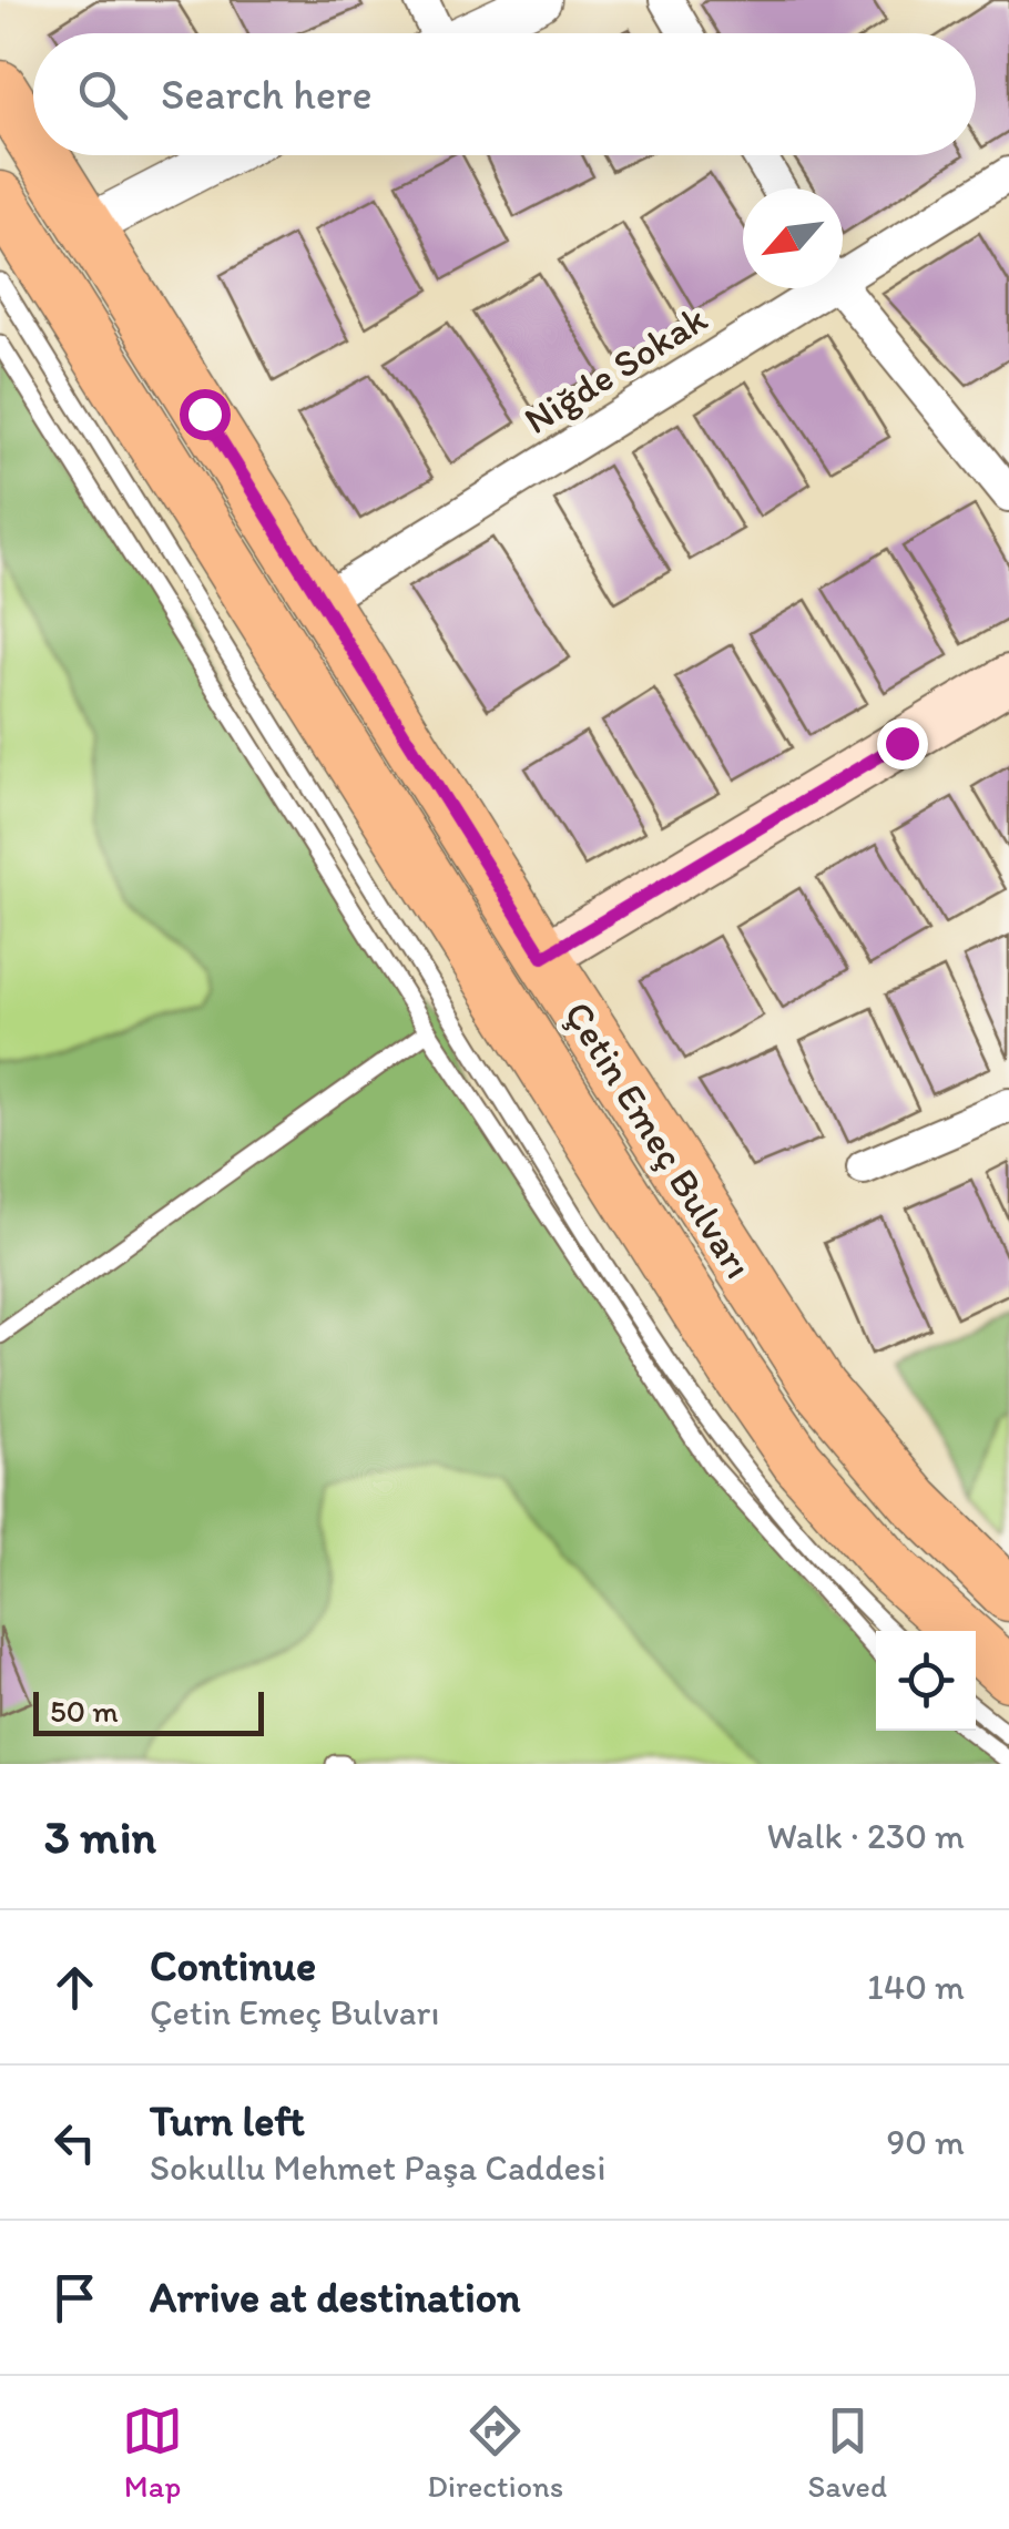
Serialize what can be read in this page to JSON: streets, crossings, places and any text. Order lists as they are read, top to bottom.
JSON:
{
  "streets": {
    "main road": ["Çetin Emeç Bulvarı"],
    "street": ["Niğde Sokak"]
  },
  "crossings": [
    ["Niğde Sokak", "Çetin Emeç Bulvarı"]
  ],
  "scale_bar": "50 m",
  "north": "bottom left",
  "page": {
    "search": "Search here",
    "scale": "50 m",
    "heading": ["3 min", "Walk · 230 m"],
    "list": [
      ["Continue", "Çetin Emeç Bulvarı", "140 m"],
      ["Turn left", "Sokullu Mehmet Paşa Caddesi", "90 m"],
      "Arrive at destination"
    ],
    "nav": ["Map", "Directions", "Saved"]
  }
}
